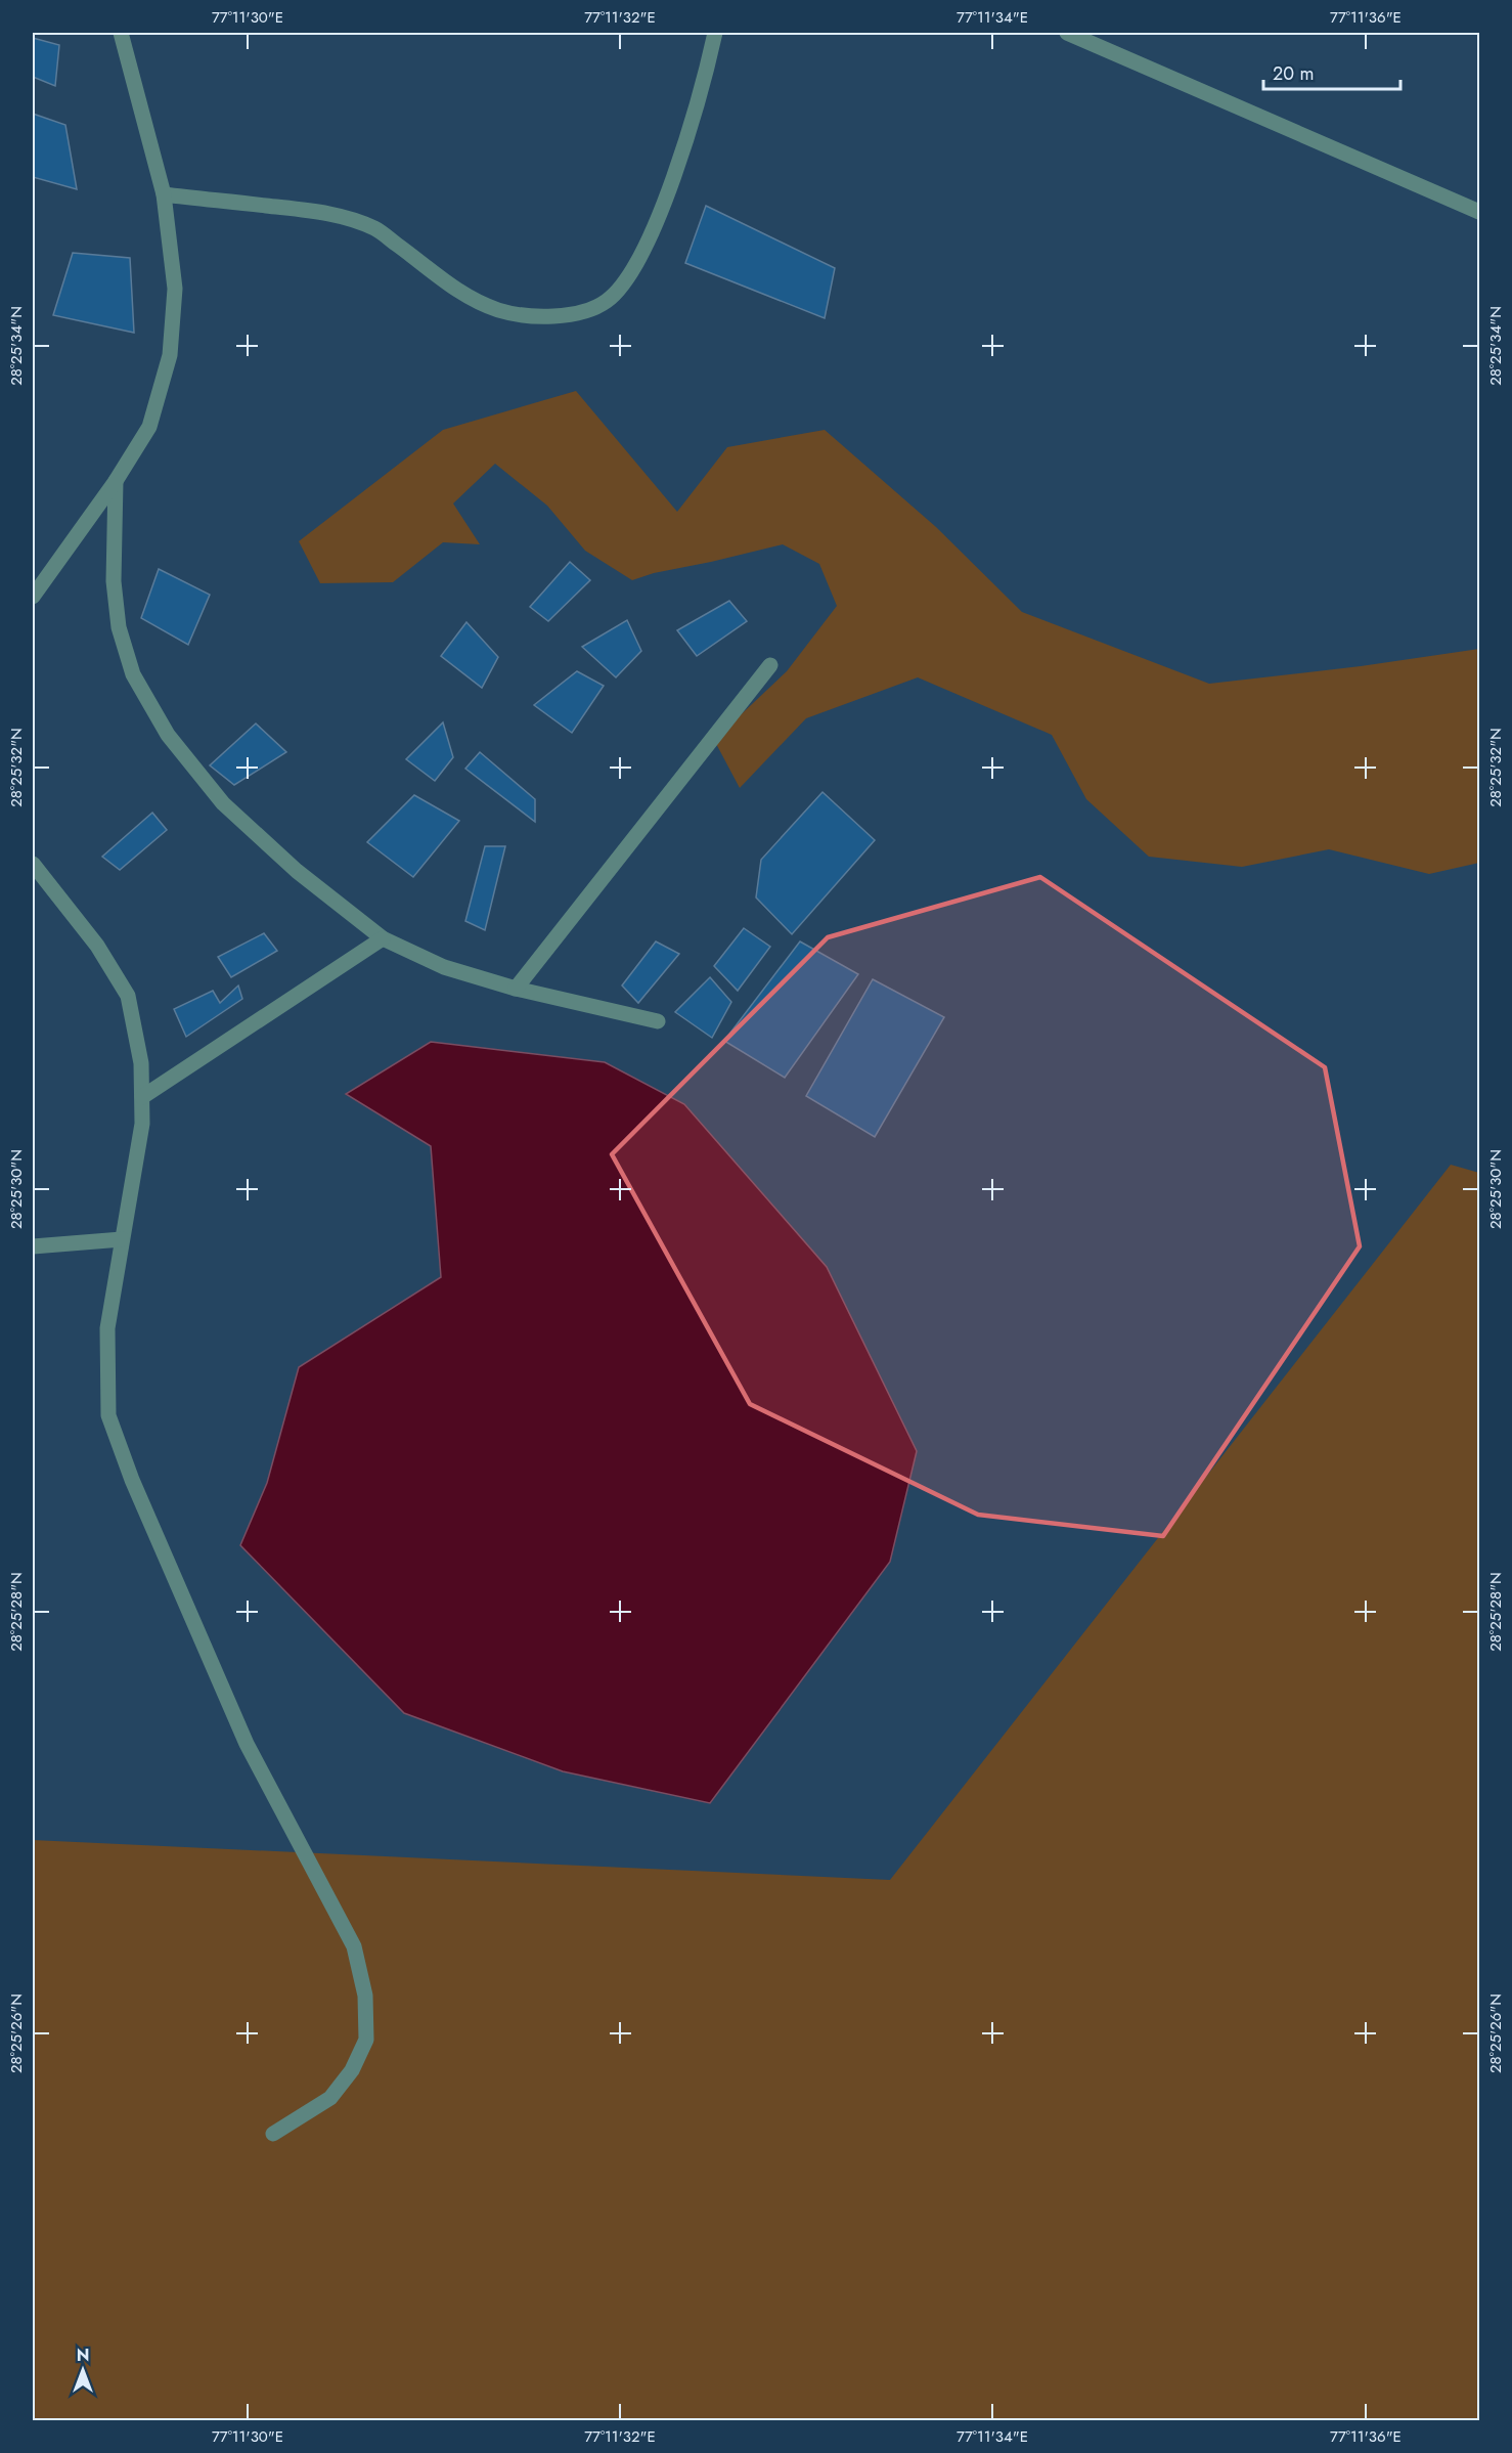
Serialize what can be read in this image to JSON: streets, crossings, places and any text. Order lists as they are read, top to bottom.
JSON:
{
  "scale_bar": "20 m",
  "north": "top",
  "coordinates": [
    "77°11'30\"E",
    "77°11'32\"E",
    "77°11'34\"E",
    "77°11'36\"E",
    "28°25'34\"N",
    "28°25'32\"N",
    "28°25'30\"N",
    "28°25'28\"N",
    "28°25'26\"N"
  ]
}
